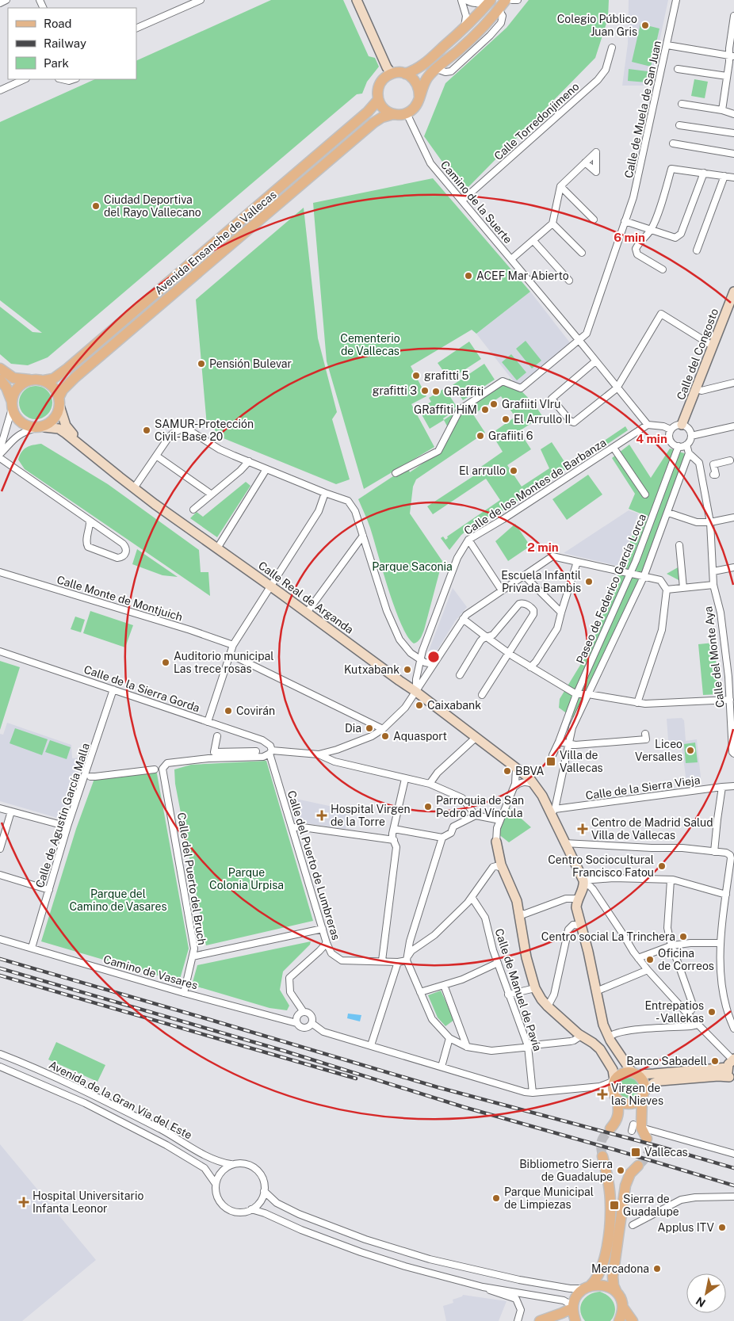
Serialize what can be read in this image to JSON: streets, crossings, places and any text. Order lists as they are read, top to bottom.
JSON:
{
  "streets": {
    "main road": ["Avenida Ensanche de Vallecas"],
    "street": [
      "Calle de Muela de San Juan",
      "Calle Torredonjimeno",
      "Camino de la Suerte",
      "Calle del Congosto",
      "Calle de los Montes de Barbanza",
      "Paseo de Federico García Lorca",
      "Calle Real de Arganda",
      "Calle Monte de Montjuich",
      "Calle del Monte Aya",
      "Calle de la Sierra Gorda",
      "Calle de la Sierra Vieja",
      "Calle de Agustín García Malla",
      "Calle del Puerto de Lumbreras",
      "Calle del Puerto del Bruch",
      "Camino de Vasares",
      "Calle de Manuel de Pavía",
      "Avenida de la Gran Vía del Este"
    ]
  },
  "crossings": [
    ["Calle de Muela de San Juan", "Camino de la Suerte"],
    ["Calle Torredonjimeno", "Camino de la Suerte"],
    ["Camino de la Suerte", "Avenida Ensanche de Vallecas"],
    ["Camino de la Suerte", "Calle de los Montes de Barbanza"],
    ["Avenida Ensanche de Vallecas", "Calle Real de Arganda"],
    ["Calle del Congosto", "Paseo de Federico García Lorca"],
    ["Calle del Congosto", "Calle del Monte Aya"],
    ["Calle de los Montes de Barbanza", "Calle Real de Arganda"],
    ["Paseo de Federico García Lorca", "Calle Real de Arganda"],
    ["Paseo de Federico García Lorca", "Calle del Monte Aya"],
    ["Paseo de Federico García Lorca", "Calle de la Sierra Vieja"],
    ["Calle Real de Arganda", "Calle de la Sierra Vieja"],
    ["Calle de la Sierra Gorda", "Calle de Agustín García Malla"],
    ["Calle de la Sierra Gorda", "Calle del Puerto de Lumbreras"],
    ["Calle de la Sierra Gorda", "Calle del Puerto del Bruch"],
    ["Calle de Agustín García Malla", "Camino de Vasares"],
    ["Calle del Puerto de Lumbreras", "Calle del Puerto del Bruch"],
    ["Calle del Puerto del Bruch", "Camino de Vasares"]
  ],
  "parks": [
    "Cementerio de Vallecas",
    "Parque Saconia",
    "Parque Colonia Urpisa",
    "Parque del Camino de Vasares"
  ],
  "places": {
    "other": [
      "Colegio Público Juan Gris",
      "Ciudad Deportiva del Rayo Vallecano",
      "ACEF Mar Abierto",
      "Pensión Bulevar",
      "grafitti 5",
      "grafitti 3",
      "GRaffiti",
      "Grafiiti VIru",
      "GRaffiti HiM",
      "El Arrullo II",
      "SAMUR-Protección Civil- Base 20",
      "Grafiiti 6",
      "El arrullo",
      "Escuela Infantil Privada Bambis",
      "Auditorio municipal Las trece rosas",
      "Kutxabank",
      "Caixabank",
      "Covirán",
      "Dia",
      "Aquasport",
      "Liceo Versalles",
      "BBVA",
      "Parroquia de San Pedro ad Víncula",
      "Centro Sociocultural Francisco Fatou",
      "Centro social La Trinchera",
      "Oficina de Correos",
      "Entrepatios - Vallekas",
      "Banco Sabadell",
      "Bibliometro Sierra de Guadalupe",
      "Parque Municipal de Limpiezas",
      "Applus ITV",
      "Mercadona"
    ],
    "transit": ["Villa de Vallecas", "Vallecas", "Sierra de Guadalupe"],
    "health": [
      "Hospital Virgen de la Torre",
      "Centro de Madrid Salud Villa de Vallecas",
      "Virgen de las Nieves",
      "Hospital Universitario Infanta Leonor"
    ]
  },
  "legend": ["Road", "Railway", "Park"],
  "north": "bottom left",
  "rings": ["6 min", "4 min", "2 min"]
}
